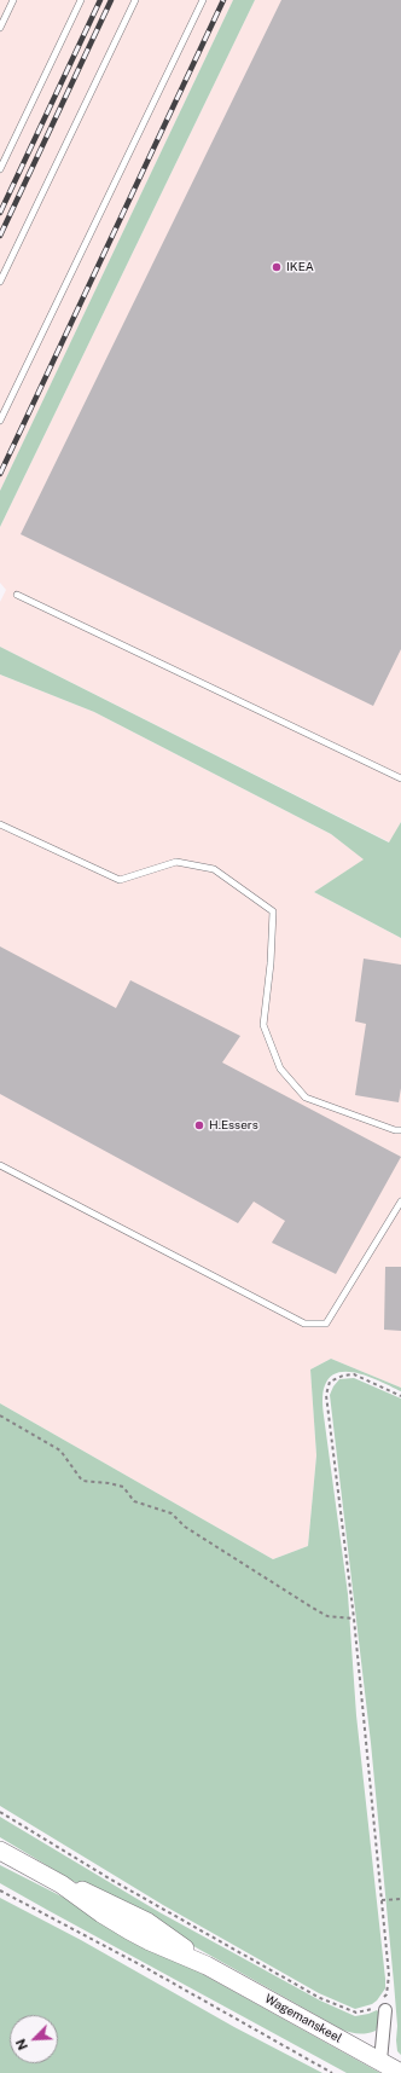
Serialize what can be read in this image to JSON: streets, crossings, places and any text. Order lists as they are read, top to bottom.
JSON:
{
  "streets": {
    "main road": ["Wagemanskeel"]
  },
  "places": ["IKEA", "H.Essers"],
  "north": "bottom left"
}
